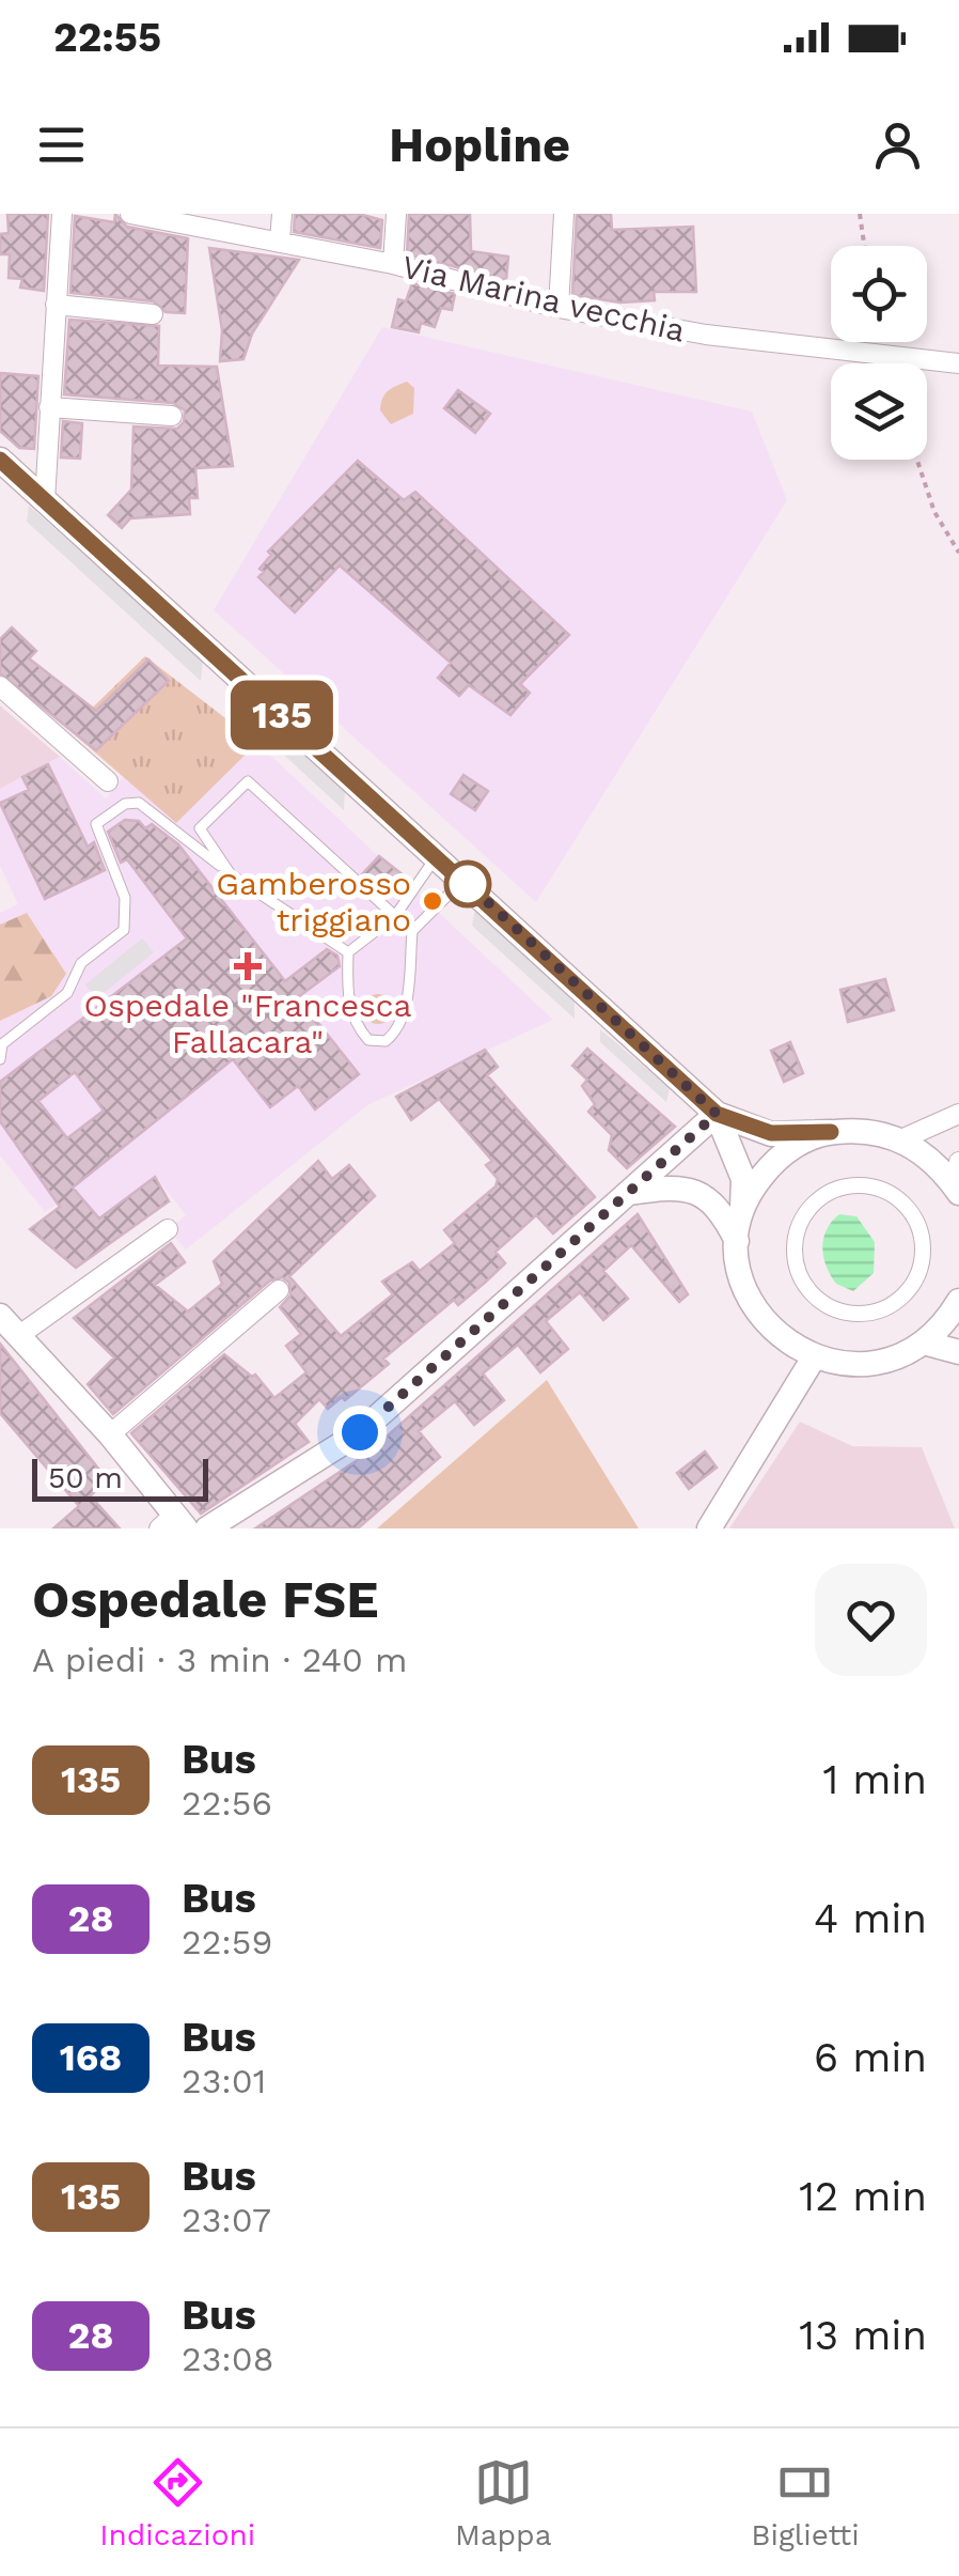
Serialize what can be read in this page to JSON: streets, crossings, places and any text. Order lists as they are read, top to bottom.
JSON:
{
  "streets": {
    "street": ["Via Marina vecchia"]
  },
  "places": {
    "other": ["Gamberosso triggiano"],
    "health": ["Ospedale \"Francesca Fallacara\""]
  },
  "lines": ["bus line 135"],
  "scale_bar": "50 m",
  "page": {
    "status": "22:55",
    "header": "Hopline",
    "on_map": "135",
    "scale": "50 m",
    "heading": ["Ospedale FSE", "A piedi · 3 min · 240 m"],
    "list": [
      {
        "mark": "135",
        "name": "Bus",
        "note": "22:56",
        "value": "1 min"
      },
      {
        "mark": "28",
        "name": "Bus",
        "note": "22:59",
        "value": "4 min"
      },
      {
        "mark": "168",
        "name": "Bus",
        "note": "23:01",
        "value": "6 min"
      },
      {
        "mark": "135",
        "name": "Bus",
        "note": "23:07",
        "value": "12 min"
      },
      {
        "mark": "28",
        "name": "Bus",
        "note": "23:08",
        "value": "13 min"
      }
    ],
    "tabs": ["Indicazioni", "Mappa", "Biglietti"]
  }
}
